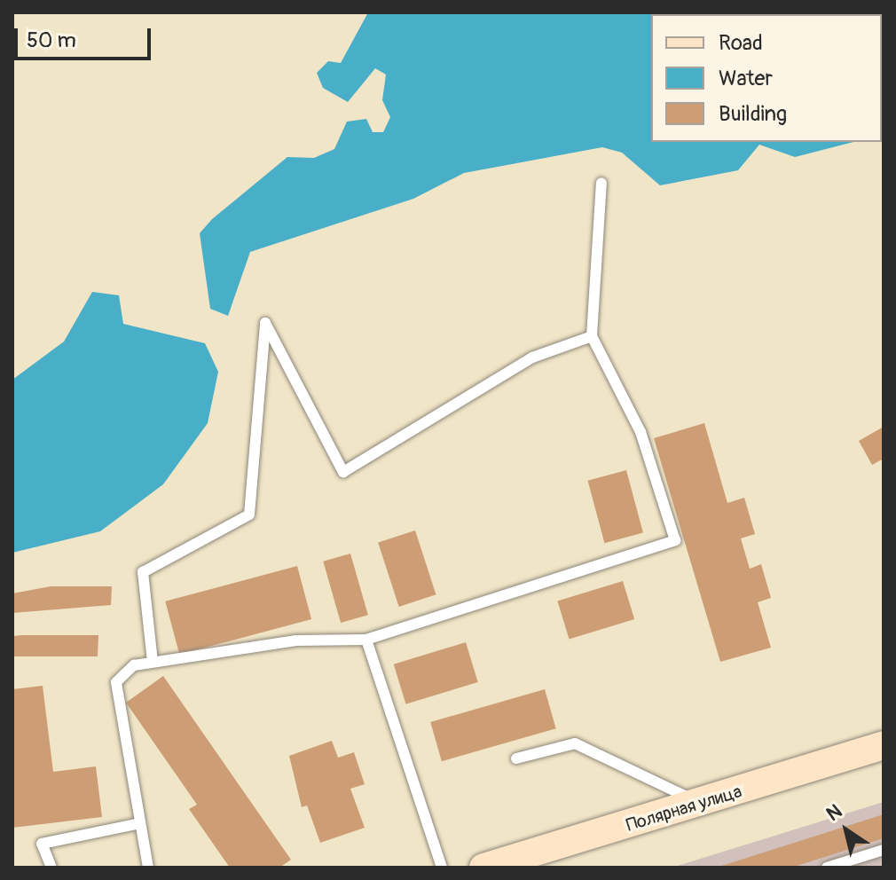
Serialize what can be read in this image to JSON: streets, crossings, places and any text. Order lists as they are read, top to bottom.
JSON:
{
  "streets": {
    "main road": ["Полярная улица"]
  },
  "legend": ["Road", "Water", "Building"],
  "scale_bar": "50 m",
  "north": "top left"
}
